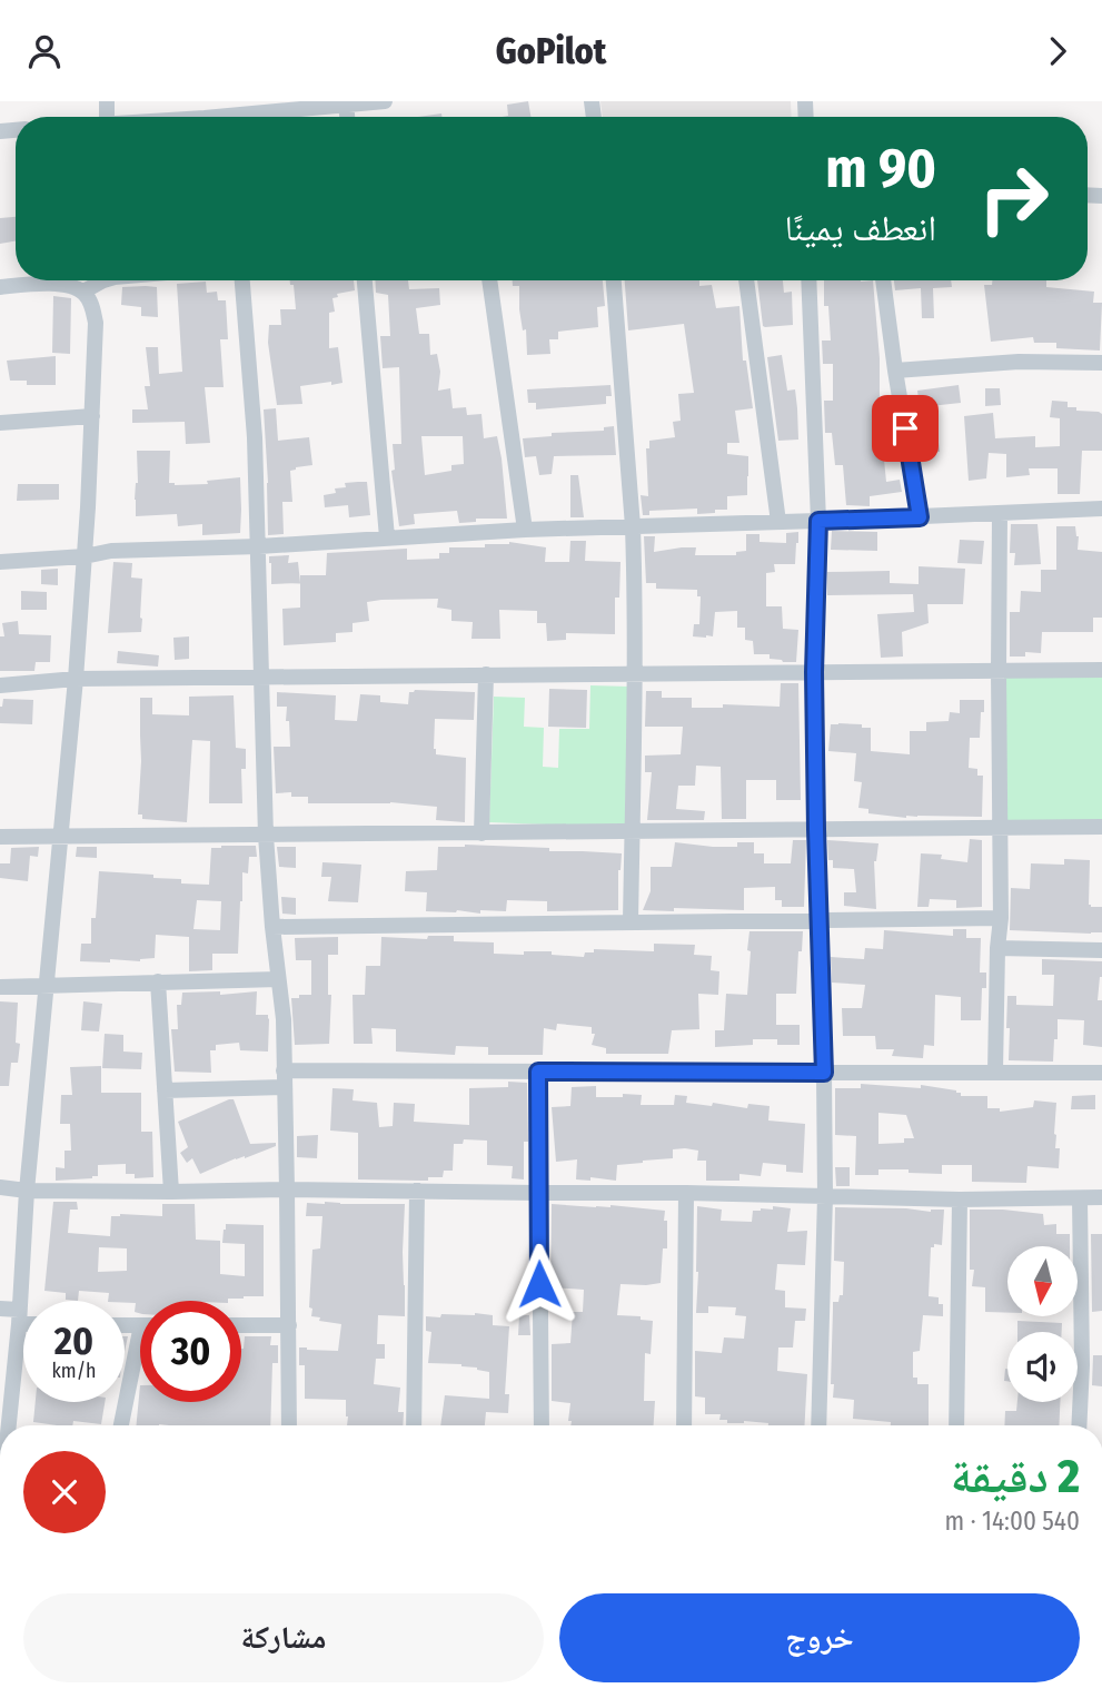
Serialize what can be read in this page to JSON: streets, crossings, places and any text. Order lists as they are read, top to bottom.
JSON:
{
  "north": "bottom",
  "page": {
    "header": "GoPilot",
    "turn": ["90 m", "انعطف يمينًا"],
    "speed": "20 km/h",
    "limit": "30",
    "heading": ["2 دقيقة", "540 m · 14:00"],
    "buttons": ["خروج", "مشاركة"]
  }
}
